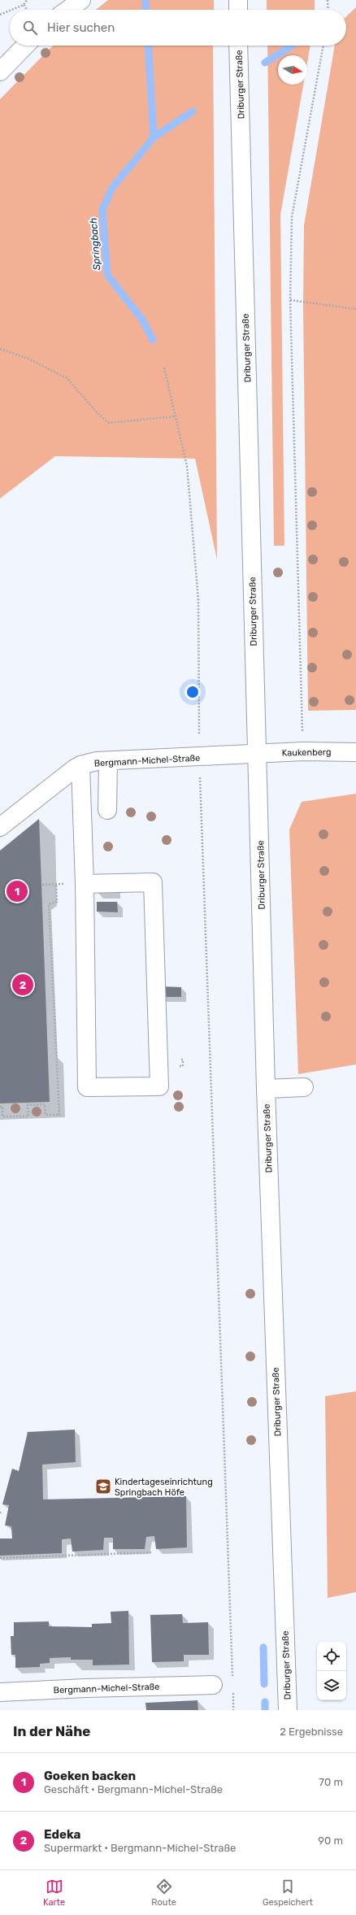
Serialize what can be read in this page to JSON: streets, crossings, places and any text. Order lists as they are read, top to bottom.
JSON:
{
  "streets": {
    "main road": ["Driburger Straße", "Kaukenberg", "Bergmann-Michel-Straße"]
  },
  "crossings": [
    ["Driburger Straße", "Kaukenberg"],
    ["Driburger Straße", "Bergmann-Michel-Straße"],
    ["Kaukenberg", "Bergmann-Michel-Straße"]
  ],
  "water": ["Springbach"],
  "places": {
    "school or university": ["Kindertageseinrichtung Springbach Höfe"]
  },
  "north": "right",
  "page": {
    "search": "Hier suchen",
    "pins": ["1", "2"],
    "heading": ["In der Nähe", "2 Ergebnisse"],
    "list": [
      {
        "mark": "1",
        "name": "Goeken backen",
        "note": "Geschäft · Bergmann-Michel-Straße",
        "value": "70 m"
      },
      {
        "mark": "2",
        "name": "Edeka",
        "note": "Supermarkt · Bergmann-Michel-Straße",
        "value": "90 m"
      }
    ],
    "nav": ["Karte", "Route", "Gespeichert"]
  }
}
